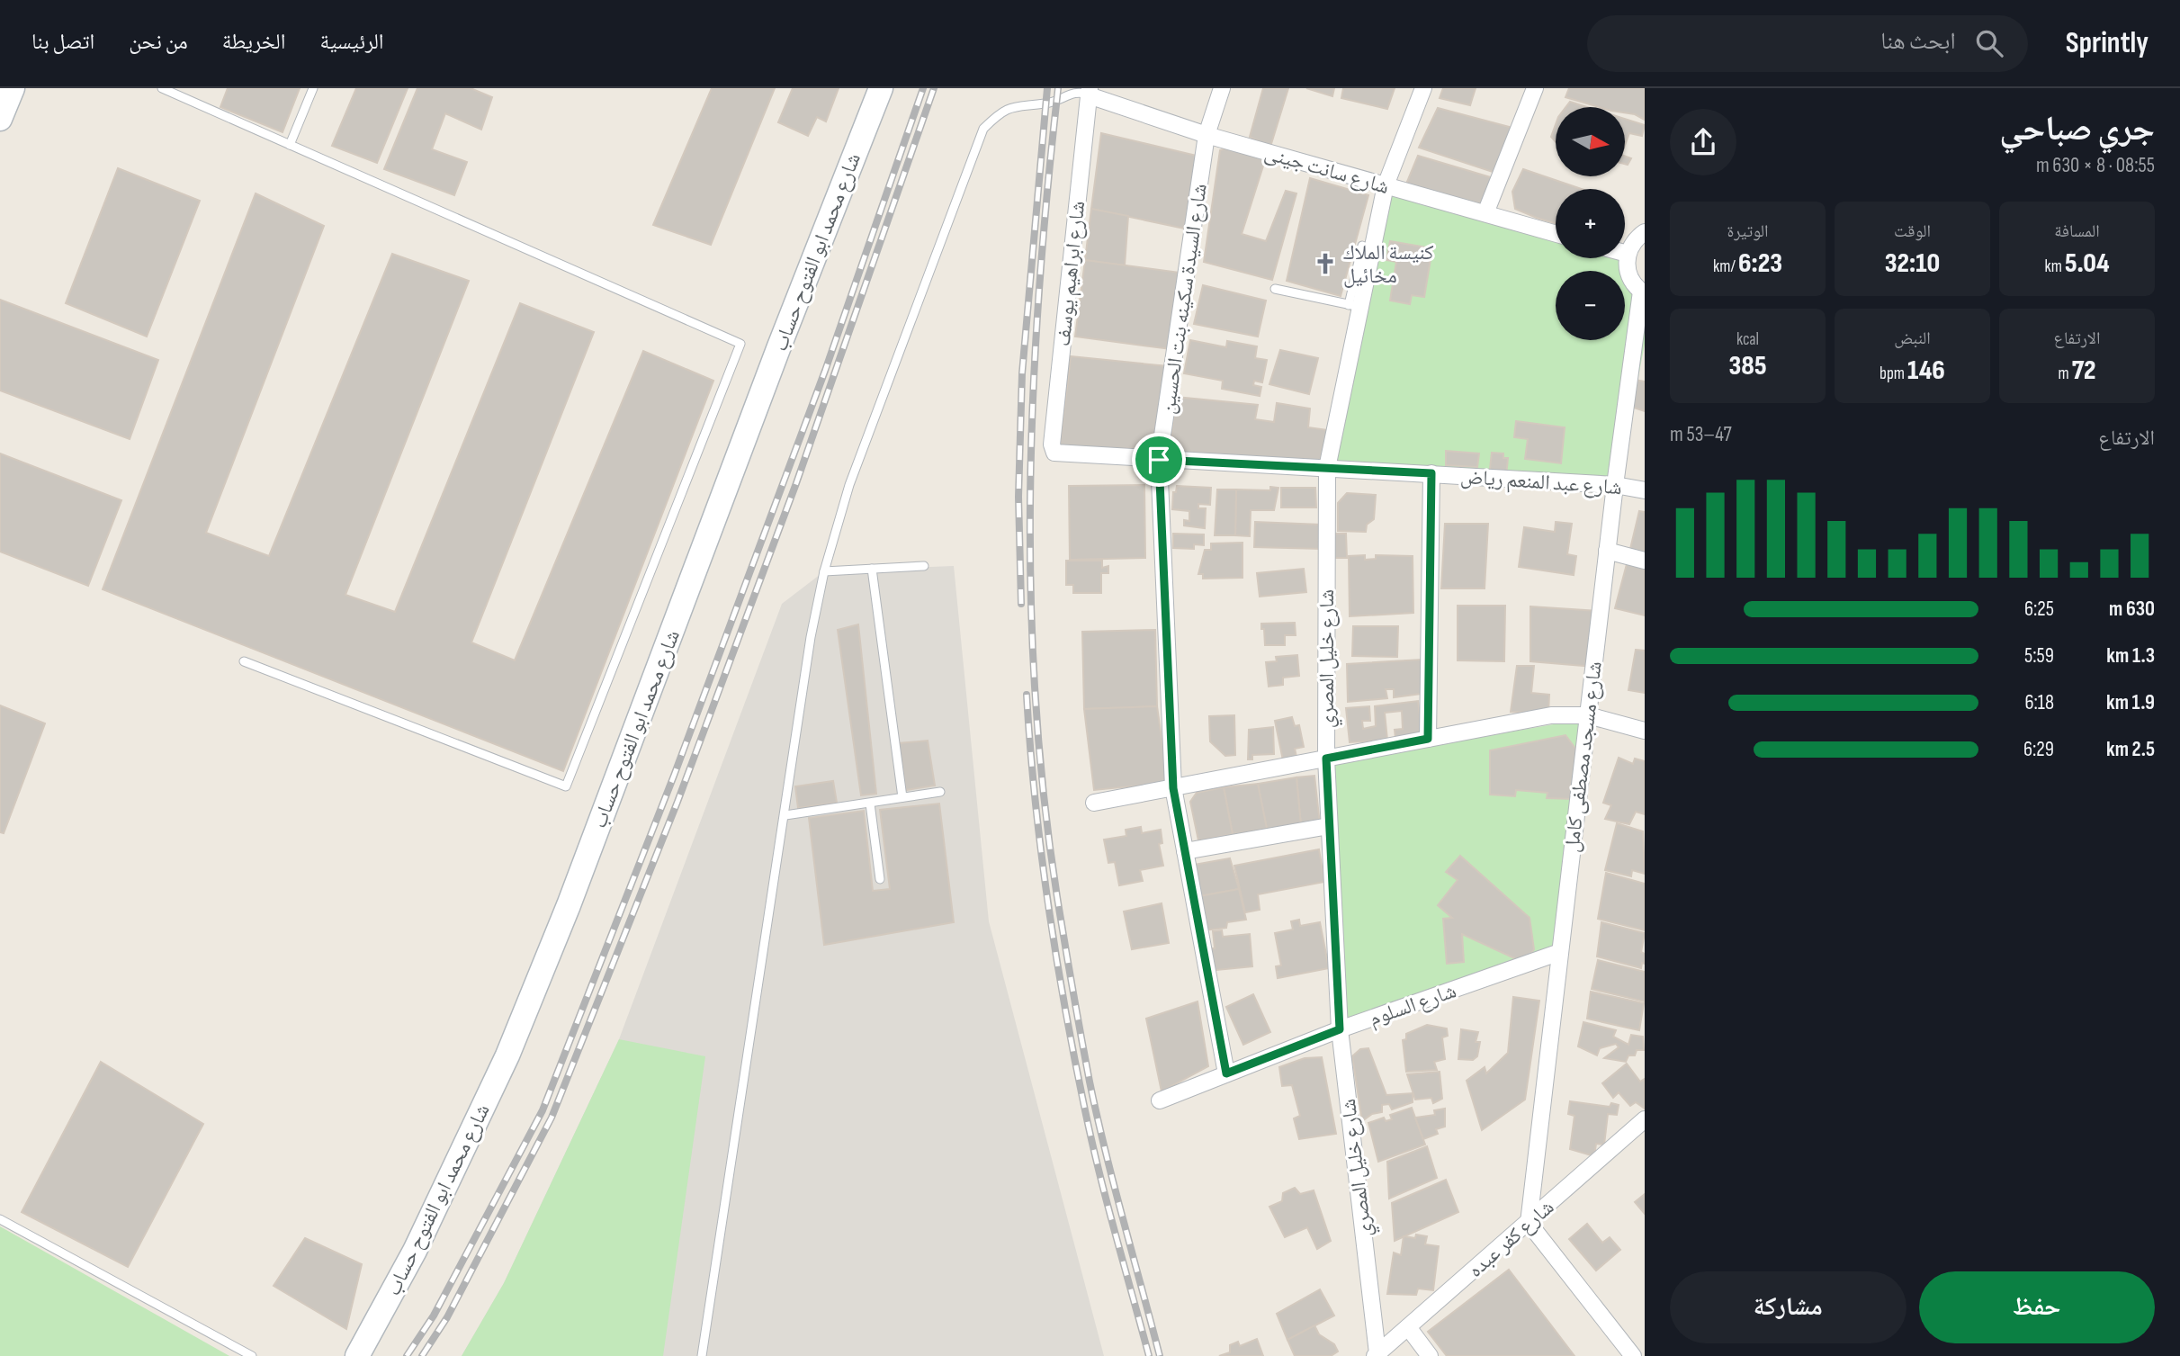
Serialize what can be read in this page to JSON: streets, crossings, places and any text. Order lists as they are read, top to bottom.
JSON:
{
  "streets": {
    "street": [
      "شارع سانت جينى",
      "شارع محمد ابو الفتوح حساب",
      "شارع ابراهيم يوسف",
      "شارع السيدة سكينه بنت الحسين",
      "شارع عبد المنعم رياض",
      "شارع خليل المصري",
      "شارع مسجد مصطفى كامل",
      "شارع السلوم",
      "شارع كفر عبده"
    ]
  },
  "crossings": [
    ["شارع سانت جينى", "شارع ابراهيم يوسف"],
    ["شارع سانت جينى", "شارع السيدة سكينه بنت الحسين"],
    ["شارع سانت جينى", "شارع خليل المصري"],
    ["شارع ابراهيم يوسف", "شارع عبد المنعم رياض"],
    ["شارع السيدة سكينه بنت الحسين", "شارع عبد المنعم رياض"],
    ["شارع السيدة سكينه بنت الحسين", "شارع السلوم"],
    ["شارع عبد المنعم رياض", "شارع خليل المصري"],
    ["شارع عبد المنعم رياض", "شارع مسجد مصطفى كامل"],
    ["شارع خليل المصري", "شارع السلوم"],
    ["شارع خليل المصري", "شارع كفر عبده"],
    ["شارع مسجد مصطفى كامل", "شارع السلوم"],
    ["شارع مسجد مصطفى كامل", "شارع كفر عبده"]
  ],
  "places": {
    "church": ["كنيسة الملاك مخائيل"]
  },
  "north": "right",
  "page": {
    "header": "Sprintly",
    "search": "ابحث هنا",
    "nav": [
      "الرئيسية",
      "الخريطة",
      "من نحن",
      "اتصل بنا"
    ],
    "heading": ["جري صباحي", "08:55 · 8 × 630 m"],
    "map_buttons": ["+", "−"],
    "stats": [
      ["المسافة", "5.04 km"],
      ["الوقت", "32:10"],
      ["الوتيرة", "6:23 /km"],
      ["الارتفاع", "72 m"],
      ["النبض", "146 bpm"],
      ["kcal", "385"]
    ],
    "chart": ["الارتفاع", "47–53 m"],
    "list": [
      {
        "name": "630 m",
        "note": "6:25"
      },
      {
        "name": "1.3 km",
        "note": "5:59"
      },
      {
        "name": "1.9 km",
        "note": "6:18"
      },
      {
        "name": "2.5 km",
        "note": "6:29"
      }
    ],
    "buttons": ["حفظ", "مشاركة"]
  }
}
